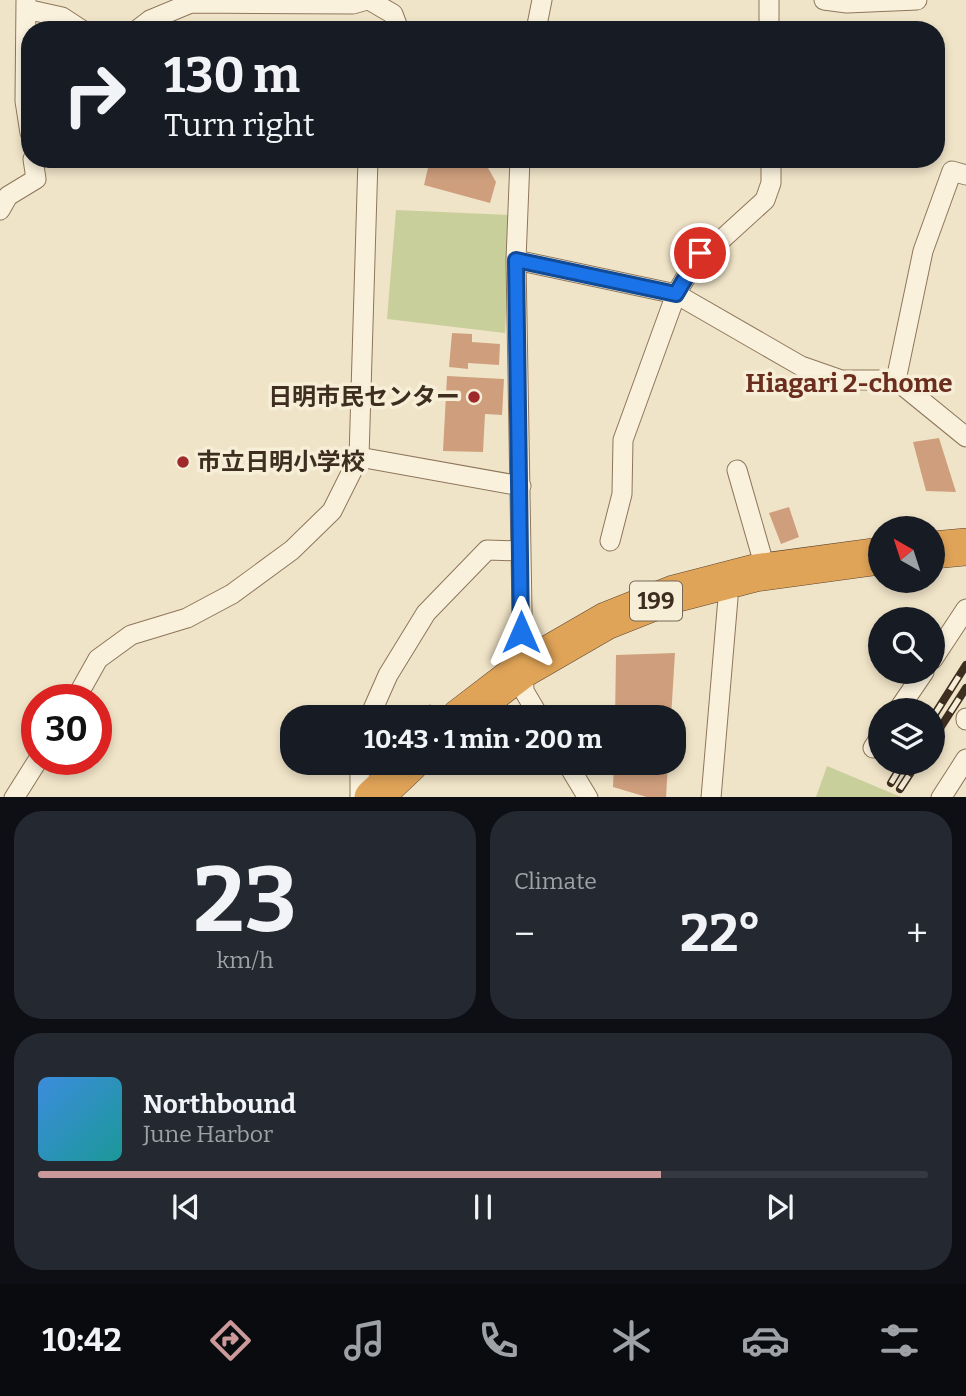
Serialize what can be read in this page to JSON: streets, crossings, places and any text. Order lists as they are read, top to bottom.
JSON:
{
  "streets": {
    "highway": ["199"]
  },
  "districts": ["Hiagari 2-chome"],
  "places": ["日明市民センター", "市立日明小学校"],
  "north": "top left",
  "page": {
    "turn": ["130 m", "Turn right"],
    "limit": "30",
    "trip": "10:43 · 1 min · 200 m",
    "tile": [
      ["23", "km/h"],
      "Climate"
    ],
    "heat": ["−", "22°", "+"],
    "song": ["Northbound", "June Harbor"],
    "tabs": "10:42"
  }
}
